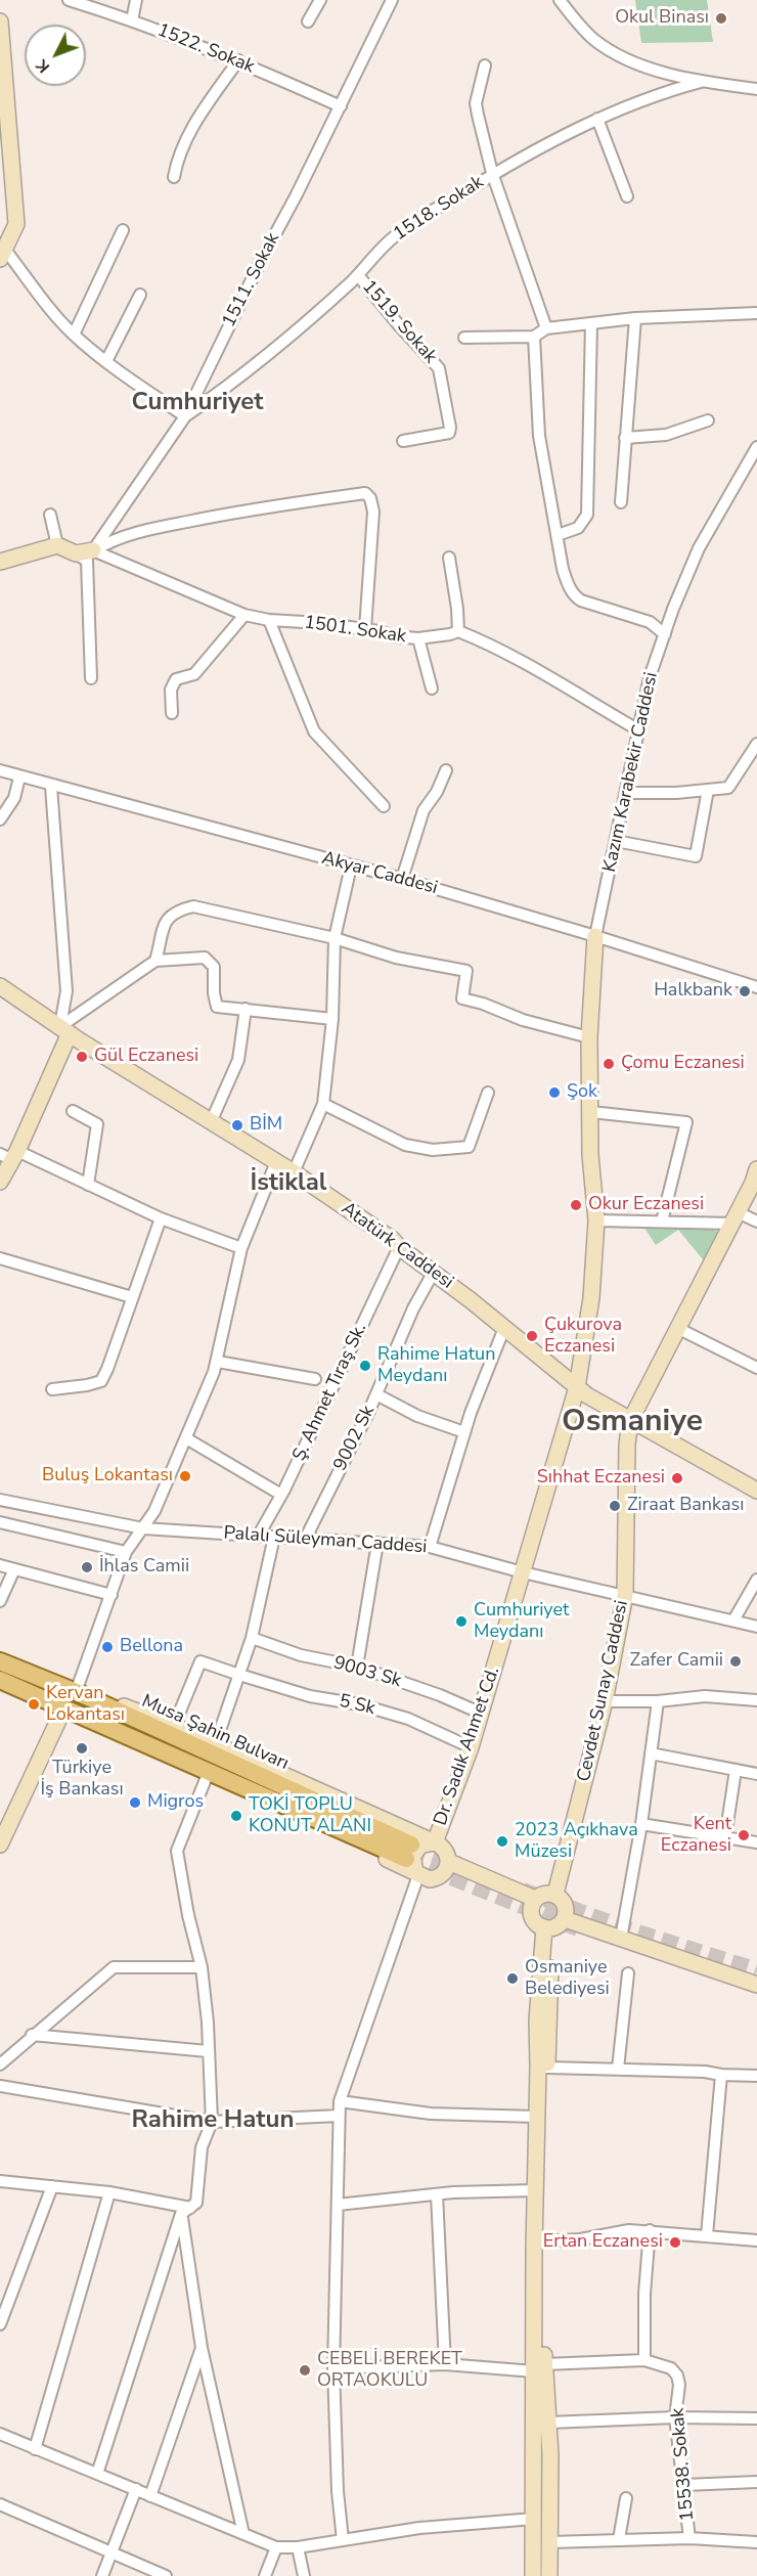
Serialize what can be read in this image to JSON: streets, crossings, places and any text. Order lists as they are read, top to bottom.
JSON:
{
  "streets": {
    "main road": [
      "Atatürk Caddesi",
      "Cevdet Sunay Caddesi",
      "Musa Şahin Bulvarı",
      "Dr. Sadık Ahmet Cd."
    ],
    "street": [
      "1522. Sokak",
      "1518. Sokak",
      "1511. Sokak",
      "1519. Sokak",
      "1501. Sokak",
      "Kazım Karabekir Caddesi",
      "Akyar Caddesi",
      "Ş. Ahmet Tıraş Sk.",
      "9002 Sk",
      "Palalı Süleyman Caddesi",
      "9003 Sk",
      "5 Sk",
      "15538. Sokak"
    ]
  },
  "crossings": [
    ["1522. Sokak", "1511. Sokak"],
    ["1518. Sokak", "1511. Sokak"],
    ["1518. Sokak", "1519. Sokak"],
    ["1511. Sokak", "1501. Sokak"],
    ["Kazım Karabekir Caddesi", "Akyar Caddesi"],
    ["Kazım Karabekir Caddesi", "Dr. Sadık Ahmet Cd."],
    ["Akyar Caddesi", "Dr. Sadık Ahmet Cd."],
    ["Atatürk Caddesi", "Ş. Ahmet Tıraş Sk."],
    ["Atatürk Caddesi", "9002 Sk"],
    ["Atatürk Caddesi", "Cevdet Sunay Caddesi"],
    ["Atatürk Caddesi", "Dr. Sadık Ahmet Cd."],
    ["Ş. Ahmet Tıraş Sk.", "Palalı Süleyman Caddesi"],
    ["9002 Sk", "Palalı Süleyman Caddesi"],
    ["Palalı Süleyman Caddesi", "Cevdet Sunay Caddesi"],
    ["Palalı Süleyman Caddesi", "Dr. Sadık Ahmet Cd."],
    ["9003 Sk", "Dr. Sadık Ahmet Cd."],
    ["5 Sk", "Dr. Sadık Ahmet Cd."],
    ["Musa Şahin Bulvarı", "Dr. Sadık Ahmet Cd."]
  ],
  "districts": [
    "Cumhuriyet",
    "İstiklal",
    "Osmaniye",
    "Rahime Hatun"
  ],
  "places": [
    "Okul Binası",
    "Halkbank",
    "Gül Eczanesi",
    "Çomu Eczanesi",
    "Şok",
    "BİM",
    "Okur Eczanesi",
    "Çukurova Eczanesi",
    "Rahime Hatun Meydanı",
    "Buluş Lokantası",
    "Sıhhat Eczanesi",
    "Ziraat Bankası",
    "İhlas Camii",
    "Cumhuriyet Meydanı",
    "Bellona",
    "Zafer Camii",
    "Kervan Lokantası",
    "Türkiye İş Bankası",
    "Migros",
    "TOKİ TOPLU KONUT ALANI",
    "Kent Eczanesi",
    "2023 Açıkhava Müzesi",
    "Osmaniye Belediyesi",
    "Ertan Eczanesi",
    "CEBELİ BEREKET ORTAOKULU"
  ],
  "north": "bottom left"
}
